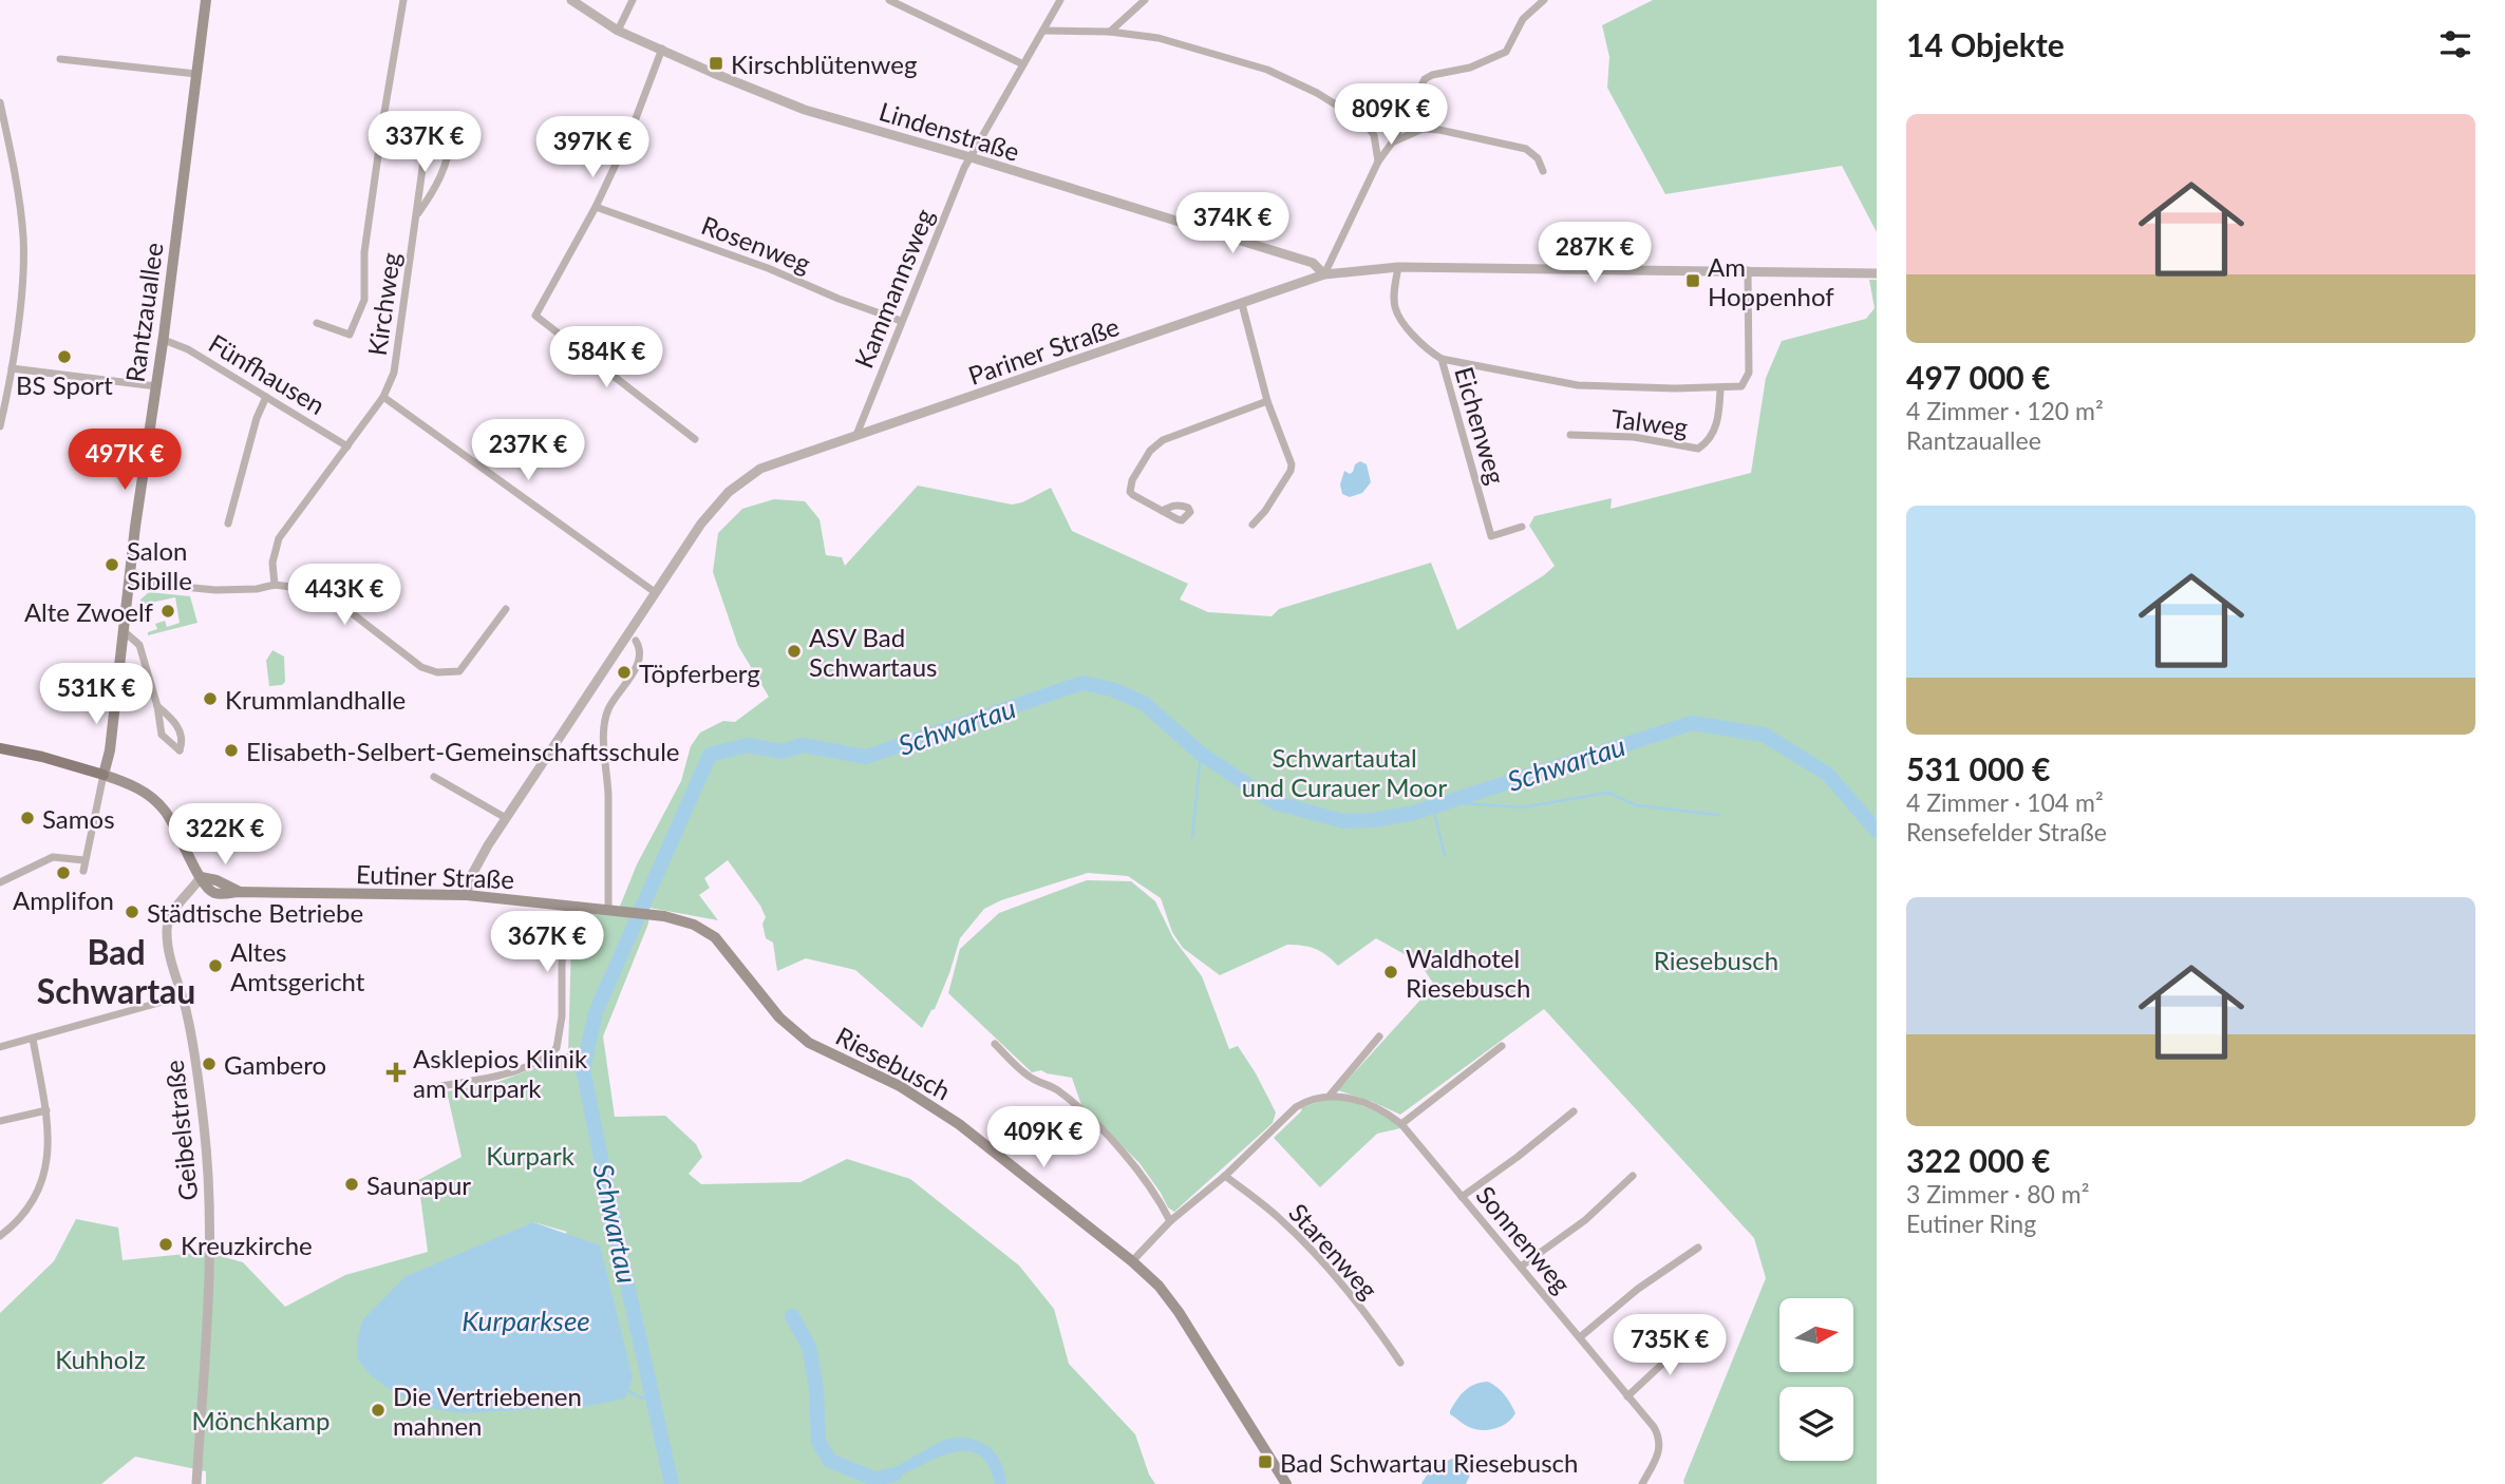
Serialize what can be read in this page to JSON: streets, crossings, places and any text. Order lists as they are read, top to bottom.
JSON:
{
  "streets": {
    "main road": ["Rantzauallee", "Eutiner Straße", "Riesebusch"],
    "street": [
      "Lindenstraße",
      "Rosenweg",
      "Kammannsweg",
      "Kirchweg",
      "Pariner Straße",
      "Fünfhausen",
      "Talweg",
      "Eichenweg",
      "Geibelstraße",
      "Sonnenweg",
      "Starenweg"
    ]
  },
  "crossings": [
    ["Lindenstraße", "Kammannsweg"],
    ["Lindenstraße", "Pariner Straße"],
    ["Rosenweg", "Kammannsweg"],
    ["Kammannsweg", "Pariner Straße"],
    ["Kirchweg", "Fünfhausen"],
    ["Rantzauallee", "Fünfhausen"],
    ["Pariner Straße", "Eichenweg"],
    ["Pariner Straße", "Eutiner Straße"],
    ["Eutiner Straße", "Riesebusch"],
    ["Eutiner Straße", "Geibelstraße"]
  ],
  "districts": ["Bad Schwartau"],
  "water": ["Schwartau", "Kurparksee"],
  "parks": [
    "Schwartautal und Curauer Moor",
    "Riesebusch",
    "Kurpark",
    "Kuhholz",
    "Mönchkamp"
  ],
  "places": {
    "transit": ["Kirschblütenweg", "Am Hoppenhof", "Bad Schwartau Riesebusch"],
    "other": [
      "BS Sport",
      "Salon Sibille",
      "Alte Zwoelf",
      "ASV Bad Schwartaus",
      "Töpferberg",
      "Krummlandhalle",
      "Elisabeth-Selbert-Gemeinschaftsschule",
      "Samos",
      "Amplifon",
      "Städtische Betriebe",
      "Altes Amtsgericht",
      "Waldhotel Riesebusch",
      "Gambero",
      "Saunapur",
      "Kreuzkirche",
      "Die Vertriebenen mahnen"
    ],
    "health": ["Asklepios Klinik am Kurpark"]
  },
  "north": "right",
  "page": {
    "heading": "14 Objekte",
    "price": [
      "809K €",
      "337K €",
      "397K €",
      "374K €",
      "287K €",
      "584K €",
      "237K €",
      "497K €",
      "443K €",
      "531K €",
      "322K €",
      "367K €",
      "409K €",
      "735K €"
    ],
    "list": [
      {
        "name": "497 000 €",
        "note": "4 Zimmer · 120 m² · Rantzauallee"
      },
      {
        "name": "531 000 €",
        "note": "4 Zimmer · 104 m² · Rensefelder Straße"
      },
      {
        "name": "322 000 €",
        "note": "3 Zimmer · 80 m² · Eutiner Ring"
      }
    ]
  }
}
